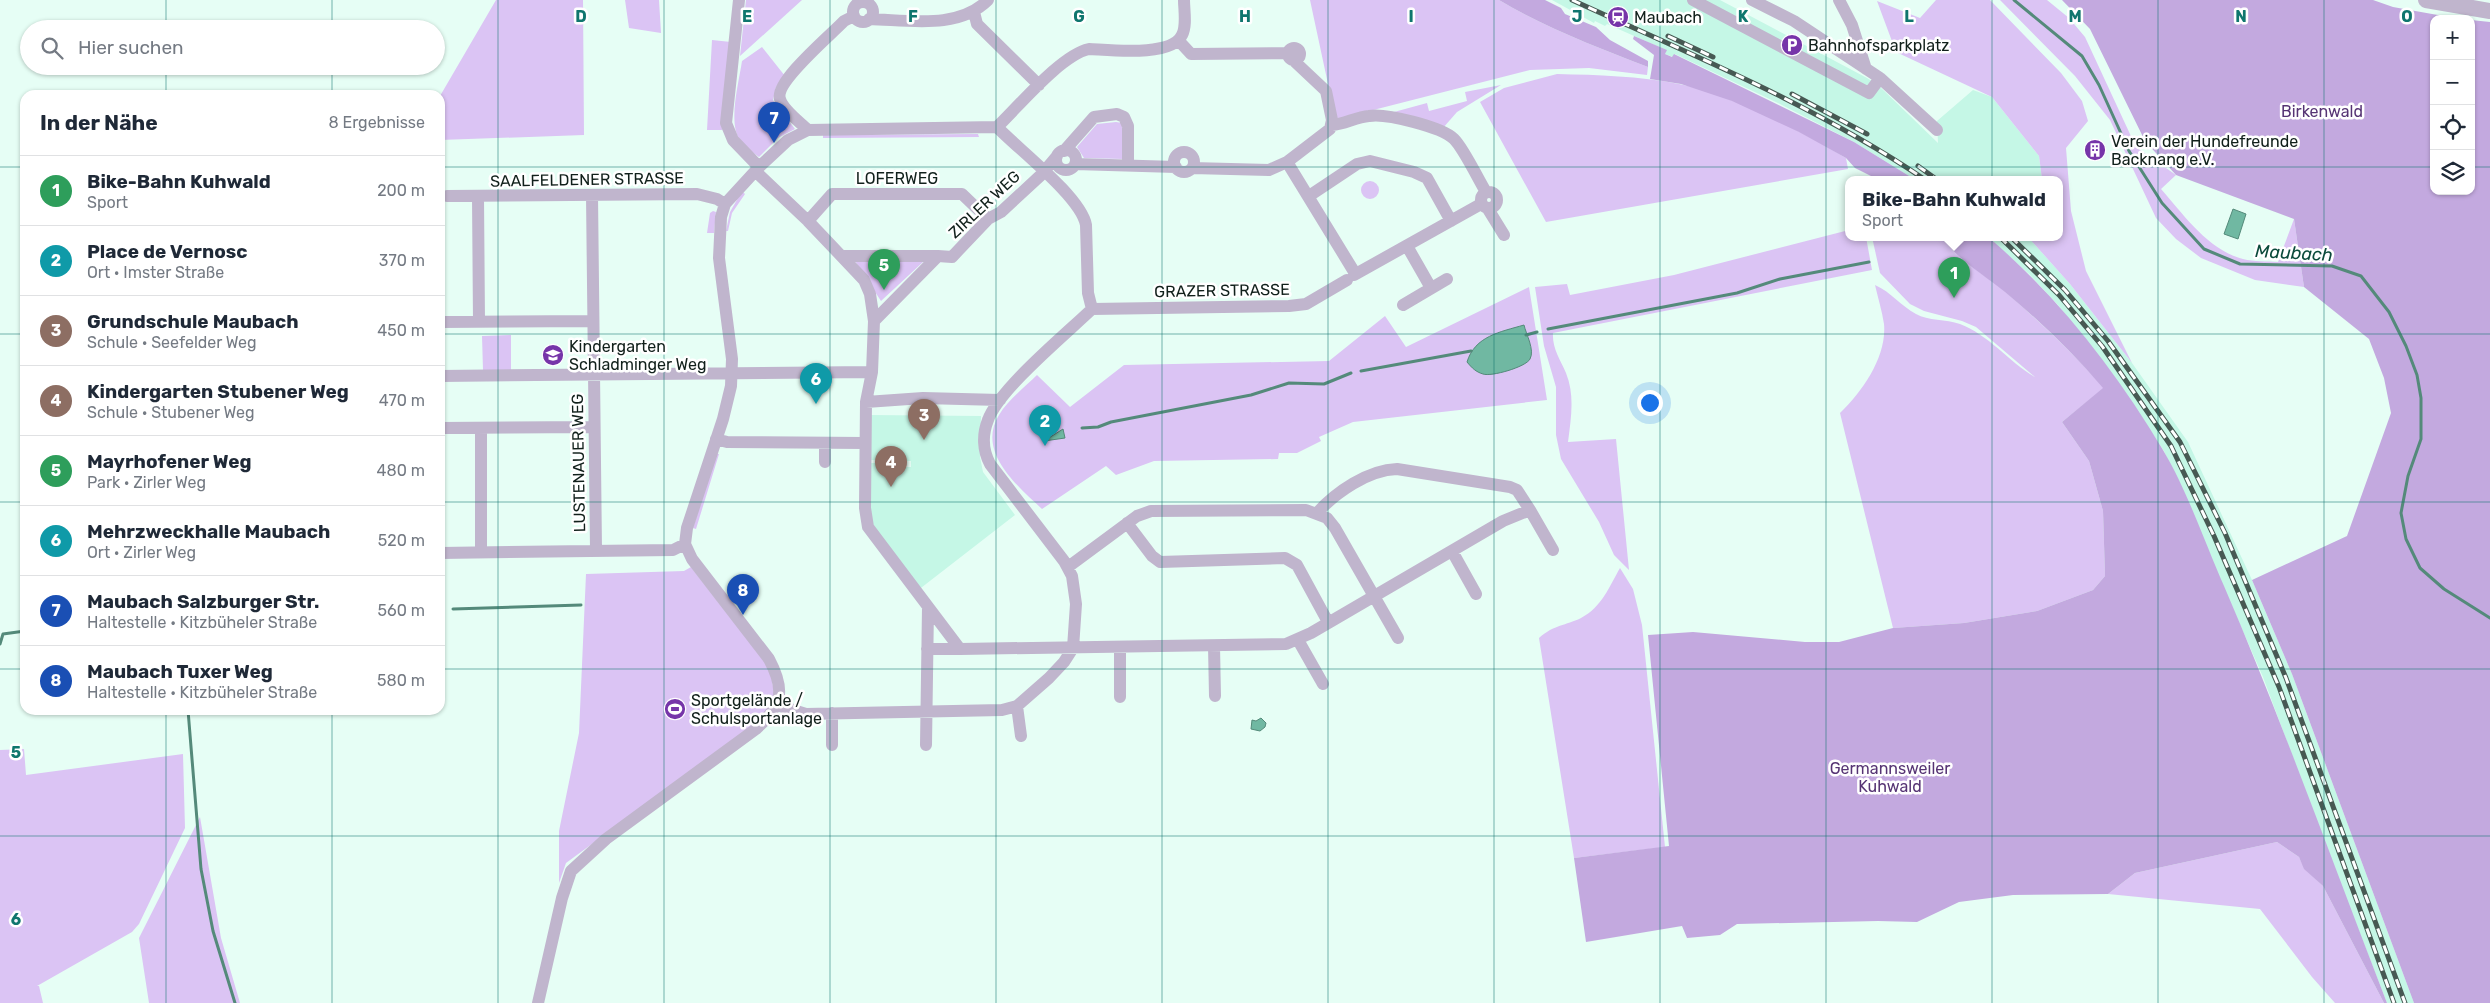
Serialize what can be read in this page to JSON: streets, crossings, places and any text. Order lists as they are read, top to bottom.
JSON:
{
  "streets": {
    "street": [
      "LOFERWEG",
      "SAALFELDENER STRASSE",
      "ZIRLER WEG",
      "GRAZER STRASSE",
      "LUSTENAUER WEG"
    ]
  },
  "crossings": [
    ["LOFERWEG", "ZIRLER WEG"],
    ["SAALFELDENER STRASSE", "LUSTENAUER WEG"]
  ],
  "water": ["Maubach"],
  "parks": ["Birkenwald", "Germannsweiler Kuhwald"],
  "places": {
    "station": ["Maubach"],
    "parking": ["Bahnhofsparkplatz"],
    "building": ["Verein der Hundefreunde Backnang e.V."],
    "school or university": ["Kindergarten Schladminger Weg"],
    "sports": ["Sportgelände / Schulsportanlage"]
  },
  "page": {
    "map_buttons": ["+", "−"],
    "search": "Hier suchen",
    "heading": ["In der Nähe", "8 Ergebnisse"],
    "pins": [
      "7",
      "5",
      "1",
      "6",
      "3",
      "2",
      "4",
      "8"
    ],
    "list": [
      {
        "mark": "1",
        "name": "Bike-Bahn Kuhwald",
        "note": "Sport",
        "value": "200 m"
      },
      {
        "mark": "2",
        "name": "Place de Vernosc",
        "note": "Ort · Imster Straße",
        "value": "370 m"
      },
      {
        "mark": "3",
        "name": "Grundschule Maubach",
        "note": "Schule · Seefelder Weg",
        "value": "450 m"
      },
      {
        "mark": "4",
        "name": "Kindergarten Stubener Weg",
        "note": "Schule · Stubener Weg",
        "value": "470 m"
      },
      {
        "mark": "5",
        "name": "Mayrhofener Weg",
        "note": "Park · Zirler Weg",
        "value": "480 m"
      },
      {
        "mark": "6",
        "name": "Mehrzweckhalle Maubach",
        "note": "Ort · Zirler Weg",
        "value": "520 m"
      },
      {
        "mark": "7",
        "name": "Maubach Salzburger Str.",
        "note": "Haltestelle · Kitzbüheler Straße",
        "value": "560 m"
      },
      {
        "mark": "8",
        "name": "Maubach Tuxer Weg",
        "note": "Haltestelle · Kitzbüheler Straße",
        "value": "580 m"
      }
    ],
    "popup": ["Bike-Bahn Kuhwald", "Sport"]
  },
  "grid": {
    "columns": [
      "D",
      "E",
      "F",
      "G",
      "H",
      "I",
      "J",
      "K",
      "L",
      "M",
      "N",
      "O"
    ],
    "rows": ["5", "6"]
  }
}
